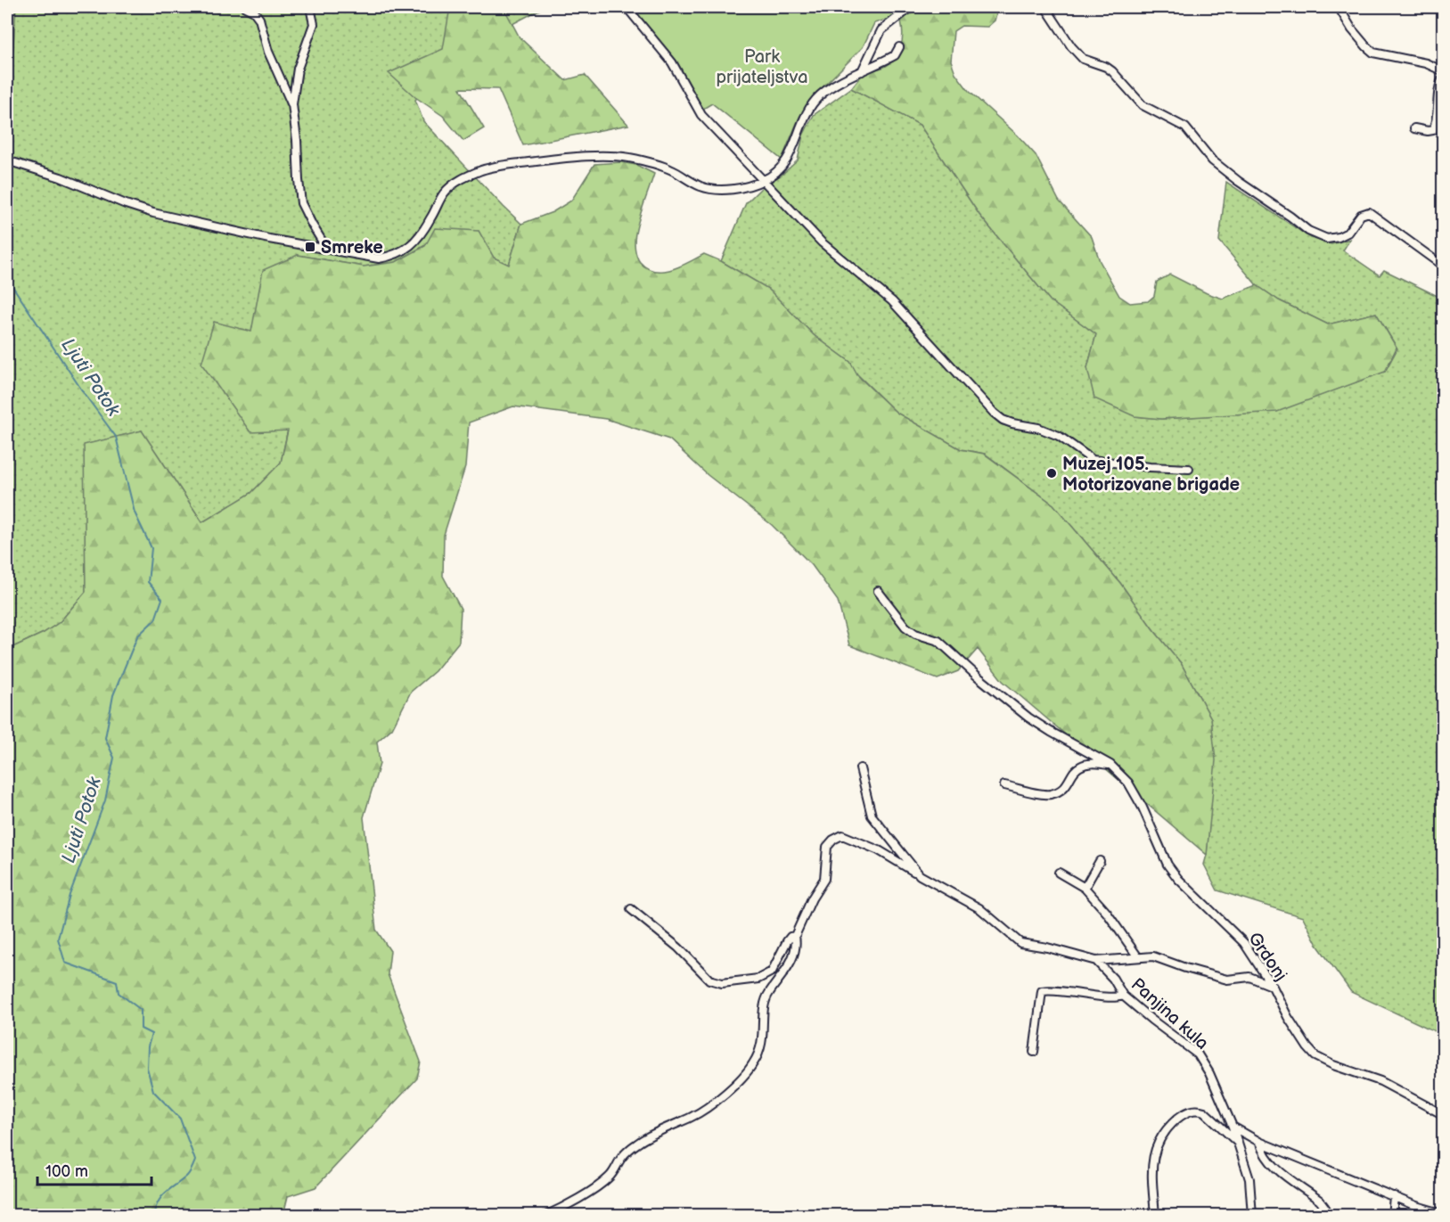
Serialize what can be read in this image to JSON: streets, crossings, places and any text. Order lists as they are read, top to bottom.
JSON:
{
  "streets": {
    "street": ["Grdonj", "Panjina kula"]
  },
  "water": ["Ljuti Potok"],
  "parks": ["Park prijateljstva"],
  "places": {
    "transit": ["Smreke"],
    "other": ["Muzej 105. Motorizovane brigade"]
  },
  "scale_bar": "100 m"
}
